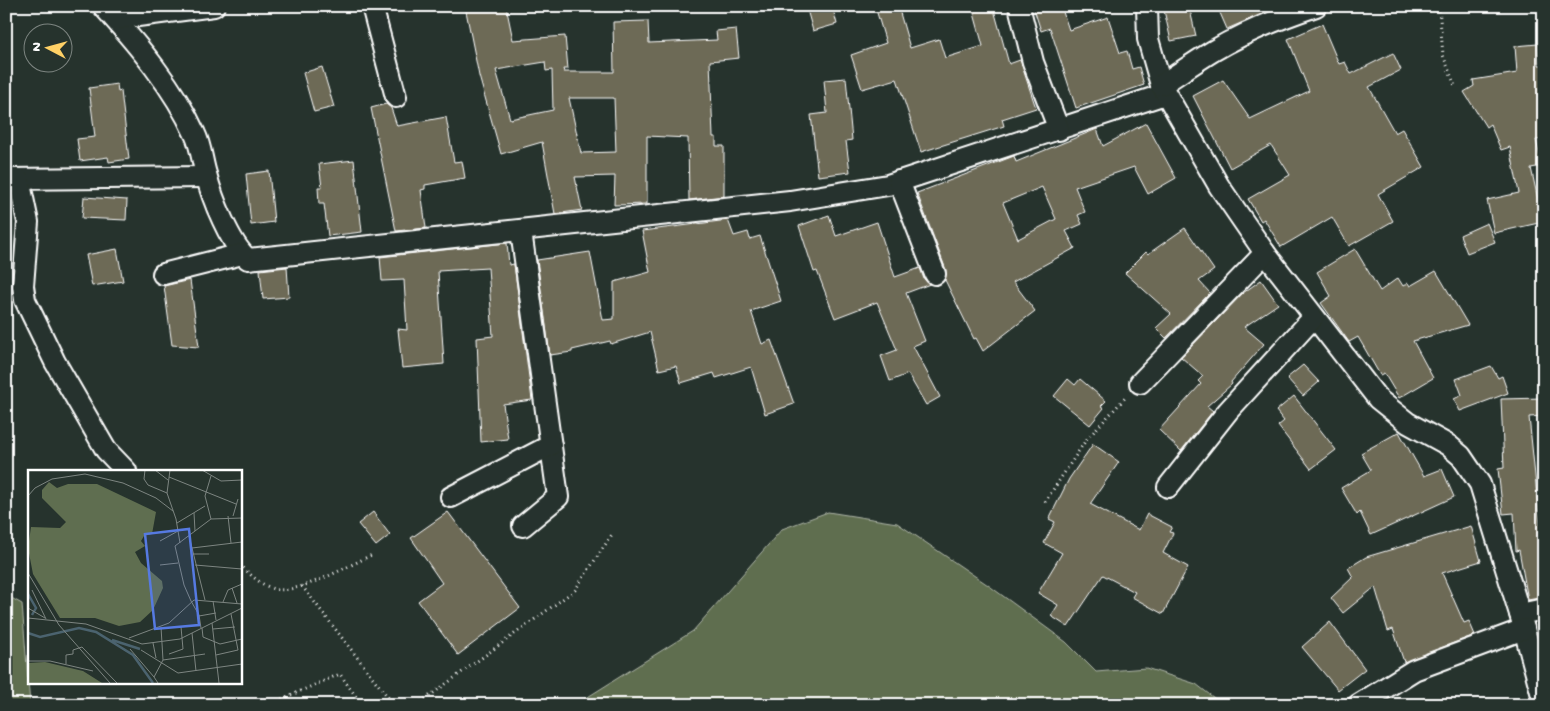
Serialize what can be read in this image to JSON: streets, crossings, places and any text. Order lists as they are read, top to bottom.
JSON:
{
  "north": "left"
}
